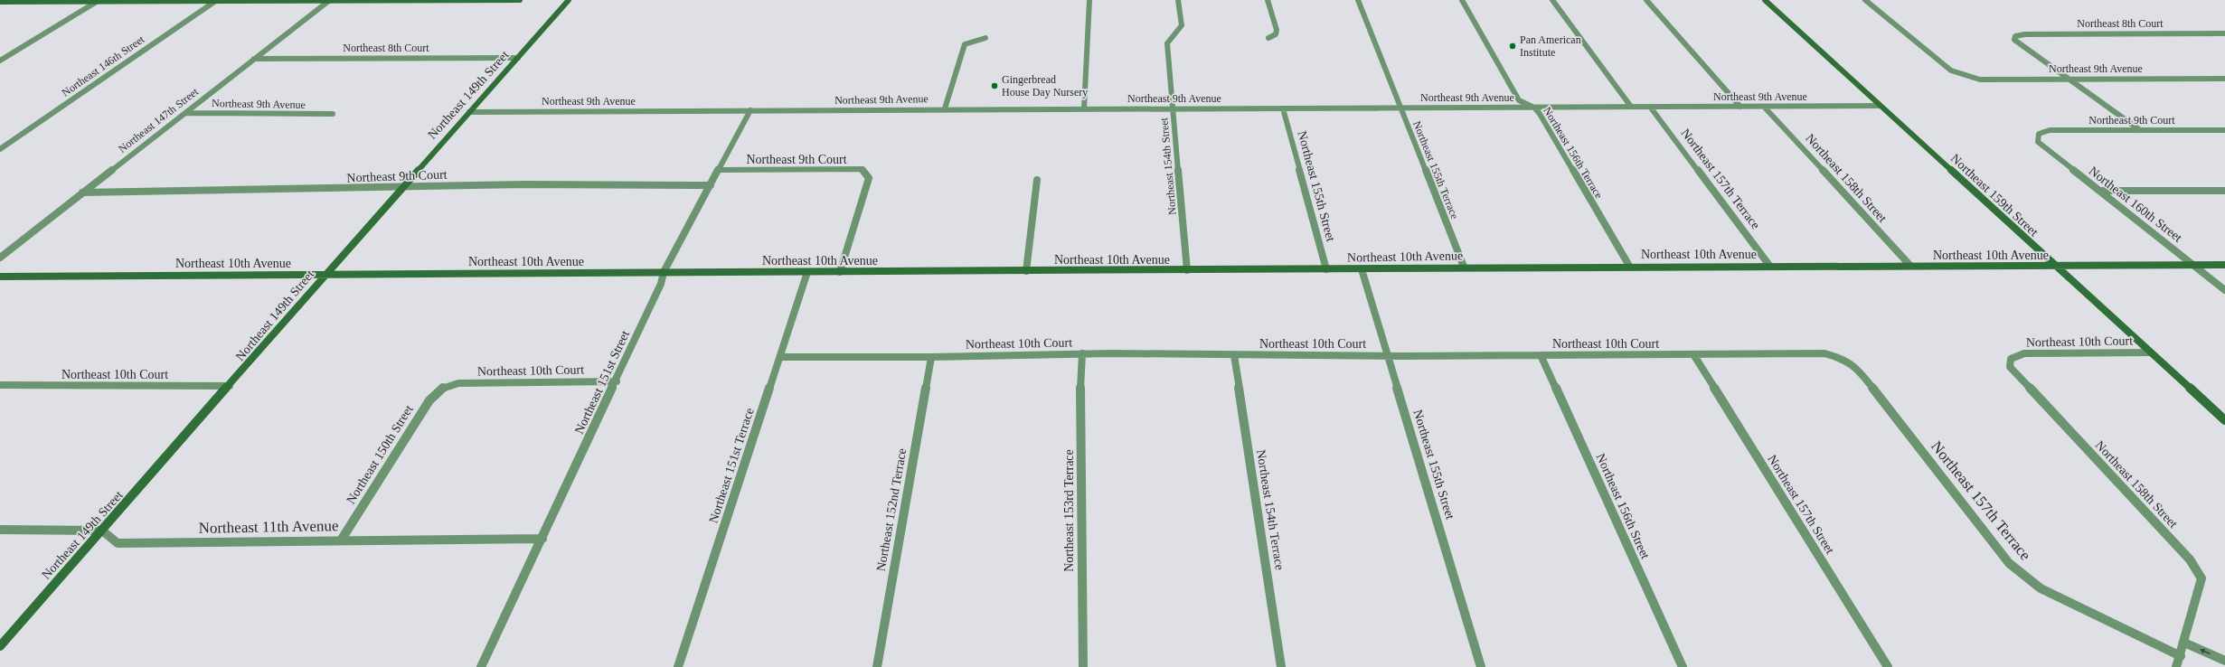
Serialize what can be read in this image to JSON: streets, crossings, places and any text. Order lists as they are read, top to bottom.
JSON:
{
  "streets": {
    "street": [
      "Northeast 8th Court",
      "Northeast 146th Street",
      "Northeast 9th Avenue",
      "Northeast 149th Street",
      "Northeast 147th Street",
      "Northeast 9th Court",
      "Northeast 156th Terrace",
      "Northeast 154th Street",
      "Northeast 155th Terrace",
      "Northeast 158th Street",
      "Northeast 157th Terrace",
      "Northeast 155th Street",
      "Northeast 159th Street",
      "Northeast 160th Street",
      "Northeast 10th Avenue",
      "Northeast 10th Court",
      "Northeast 151st Street",
      "Northeast 150th Street",
      "Northeast 151st Terrace",
      "Northeast 157th Street",
      "Northeast 156th Street",
      "Northeast 152nd Terrace",
      "Northeast 154th Terrace",
      "Northeast 153rd Terrace",
      "Northeast 11th Avenue"
    ]
  },
  "crossings": [
    ["Northeast 8th Court", "Northeast 9th Avenue"],
    ["Northeast 8th Court", "Northeast 149th Street"],
    ["Northeast 8th Court", "Northeast 147th Street"],
    ["Northeast 9th Avenue", "Northeast 149th Street"],
    ["Northeast 9th Avenue", "Northeast 147th Street"],
    ["Northeast 9th Avenue", "Northeast 156th Terrace"],
    ["Northeast 9th Avenue", "Northeast 154th Street"],
    ["Northeast 9th Avenue", "Northeast 155th Terrace"],
    ["Northeast 9th Avenue", "Northeast 158th Street"],
    ["Northeast 9th Avenue", "Northeast 157th Terrace"],
    ["Northeast 9th Avenue", "Northeast 155th Street"],
    ["Northeast 9th Avenue", "Northeast 159th Street"],
    ["Northeast 9th Avenue", "Northeast 151st Street"],
    ["Northeast 149th Street", "Northeast 9th Court"],
    ["Northeast 149th Street", "Northeast 10th Avenue"],
    ["Northeast 149th Street", "Northeast 10th Court"],
    ["Northeast 149th Street", "Northeast 11th Avenue"],
    ["Northeast 147th Street", "Northeast 9th Court"],
    ["Northeast 9th Court", "Northeast 160th Street"],
    ["Northeast 9th Court", "Northeast 10th Avenue"],
    ["Northeast 9th Court", "Northeast 151st Street"],
    ["Northeast 156th Terrace", "Northeast 10th Avenue"],
    ["Northeast 154th Street", "Northeast 10th Avenue"],
    ["Northeast 155th Terrace", "Northeast 10th Avenue"],
    ["Northeast 158th Street", "Northeast 157th Terrace"],
    ["Northeast 158th Street", "Northeast 10th Avenue"],
    ["Northeast 158th Street", "Northeast 10th Court"],
    ["Northeast 157th Terrace", "Northeast 10th Avenue"],
    ["Northeast 157th Terrace", "Northeast 10th Court"],
    ["Northeast 155th Street", "Northeast 10th Avenue"],
    ["Northeast 155th Street", "Northeast 10th Court"],
    ["Northeast 159th Street", "Northeast 10th Avenue"],
    ["Northeast 159th Street", "Northeast 10th Court"],
    ["Northeast 160th Street", "Northeast 10th Avenue"],
    ["Northeast 10th Avenue", "Northeast 151st Street"],
    ["Northeast 10th Avenue", "Northeast 151st Terrace"],
    ["Northeast 10th Court", "Northeast 151st Street"],
    ["Northeast 10th Court", "Northeast 150th Street"],
    ["Northeast 10th Court", "Northeast 151st Terrace"],
    ["Northeast 10th Court", "Northeast 157th Street"],
    ["Northeast 10th Court", "Northeast 156th Street"],
    ["Northeast 10th Court", "Northeast 152nd Terrace"],
    ["Northeast 10th Court", "Northeast 154th Terrace"],
    ["Northeast 10th Court", "Northeast 153rd Terrace"],
    ["Northeast 151st Street", "Northeast 11th Avenue"],
    ["Northeast 150th Street", "Northeast 11th Avenue"]
  ],
  "places": ["Pan American Institute", "Gingerbread House Day Nursery"]
}
